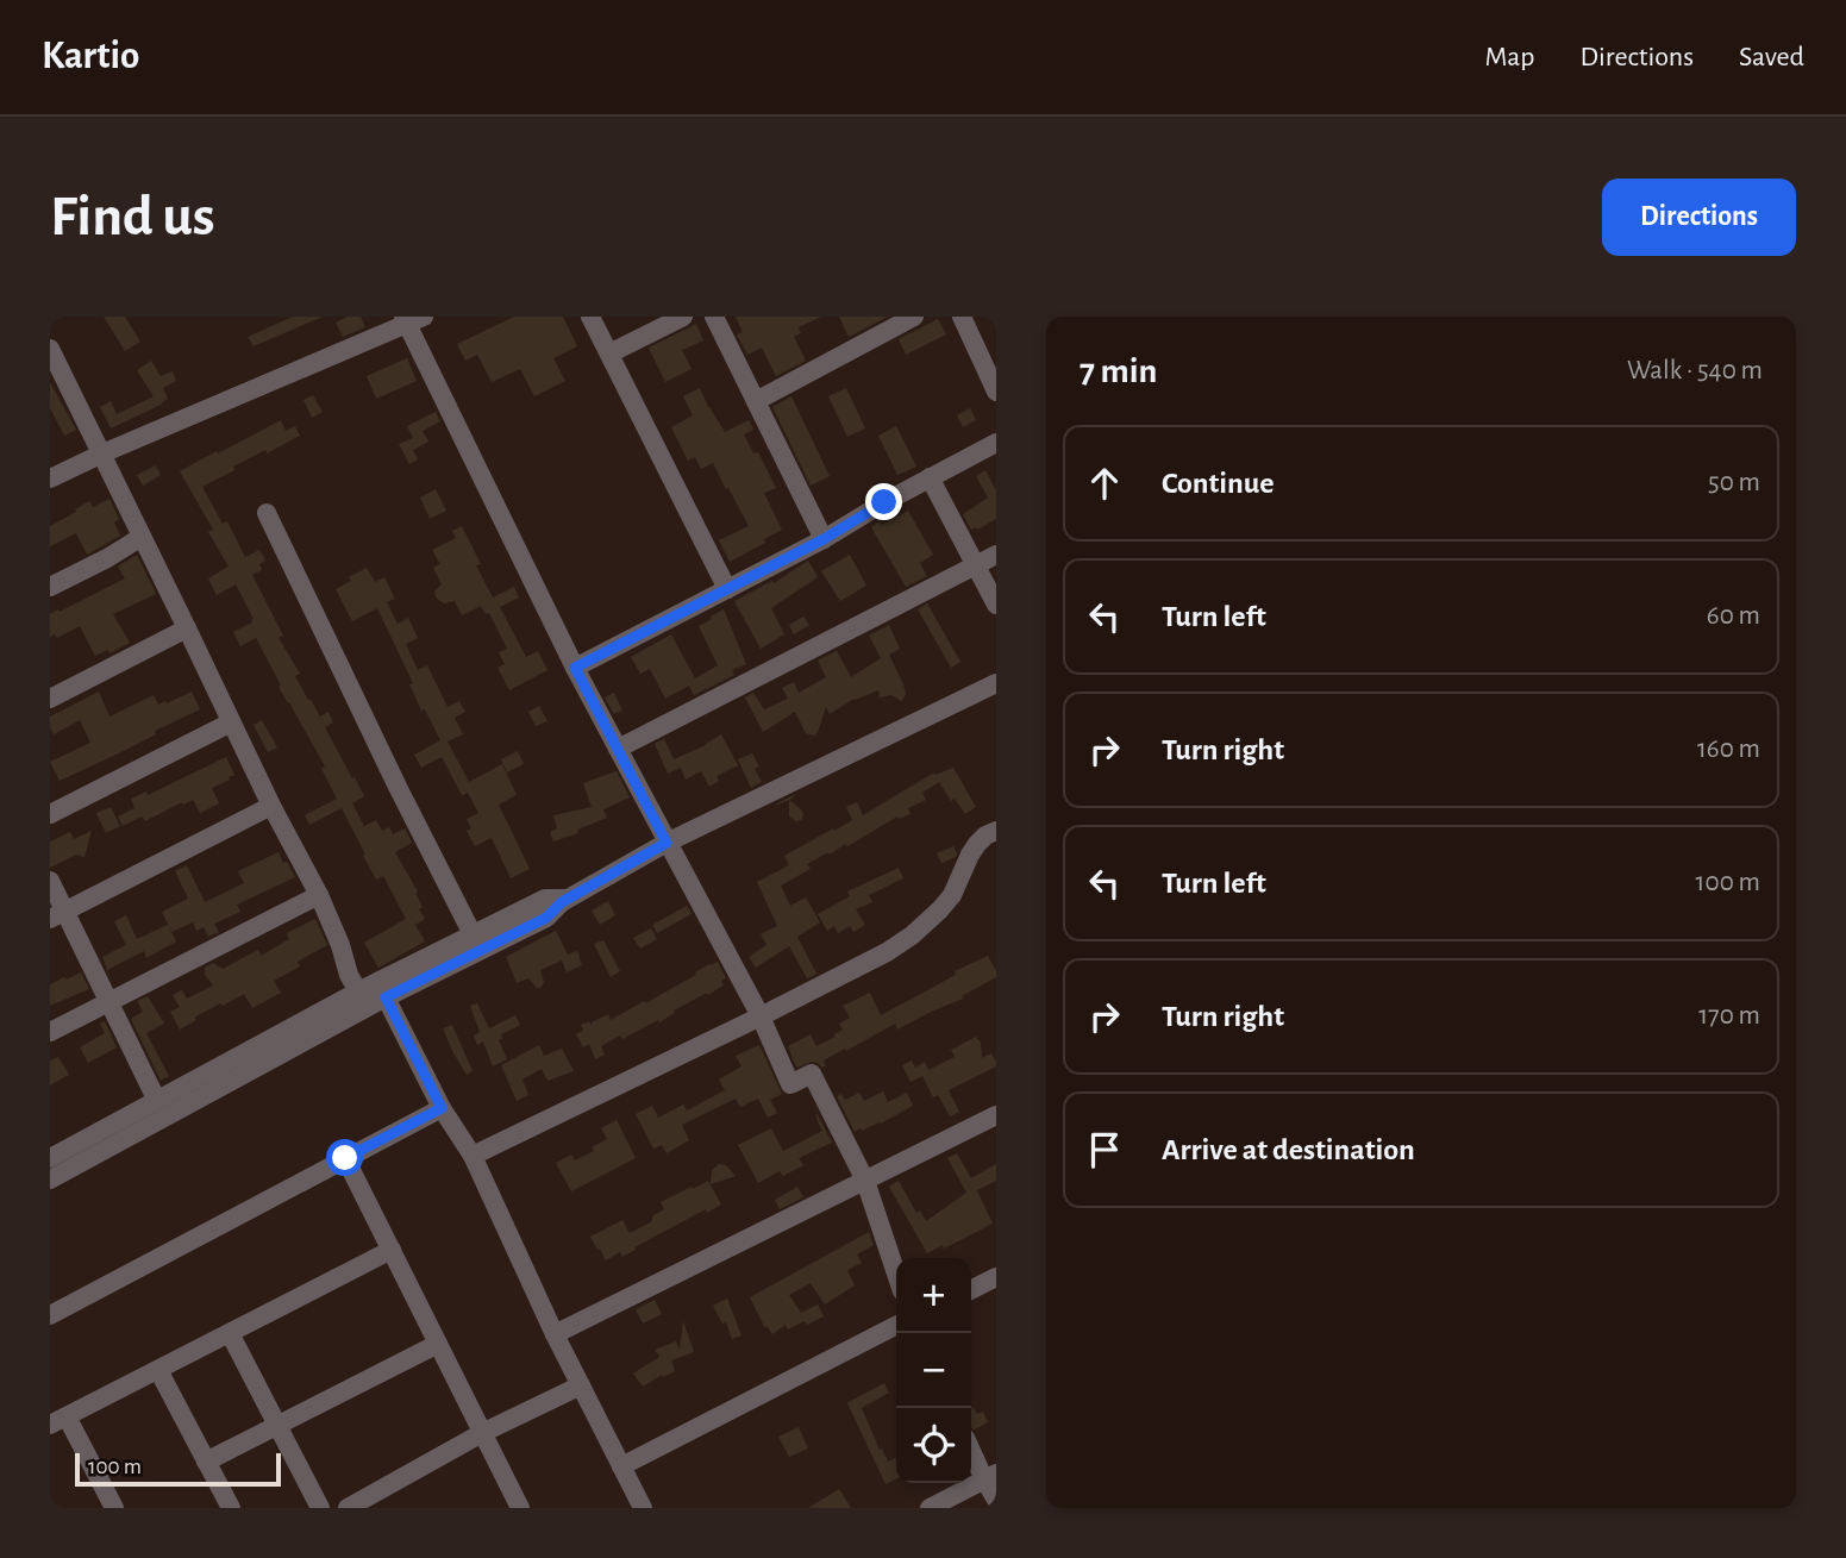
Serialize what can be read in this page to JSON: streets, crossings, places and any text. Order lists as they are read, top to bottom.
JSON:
{
  "scale_bar": "100 m",
  "page": {
    "header": "Kartio",
    "nav": ["Map", "Directions", "Saved"],
    "buttons": "Directions",
    "title": "Find us",
    "heading": ["7 min", "Walk · 540 m"],
    "list": [
      ["Continue", "50 m"],
      ["Turn left", "60 m"],
      ["Turn right", "160 m"],
      ["Turn left", "100 m"],
      ["Turn right", "170 m"],
      "Arrive at destination"
    ],
    "map_buttons": ["+", "−"],
    "scale": "100 m"
  }
}
